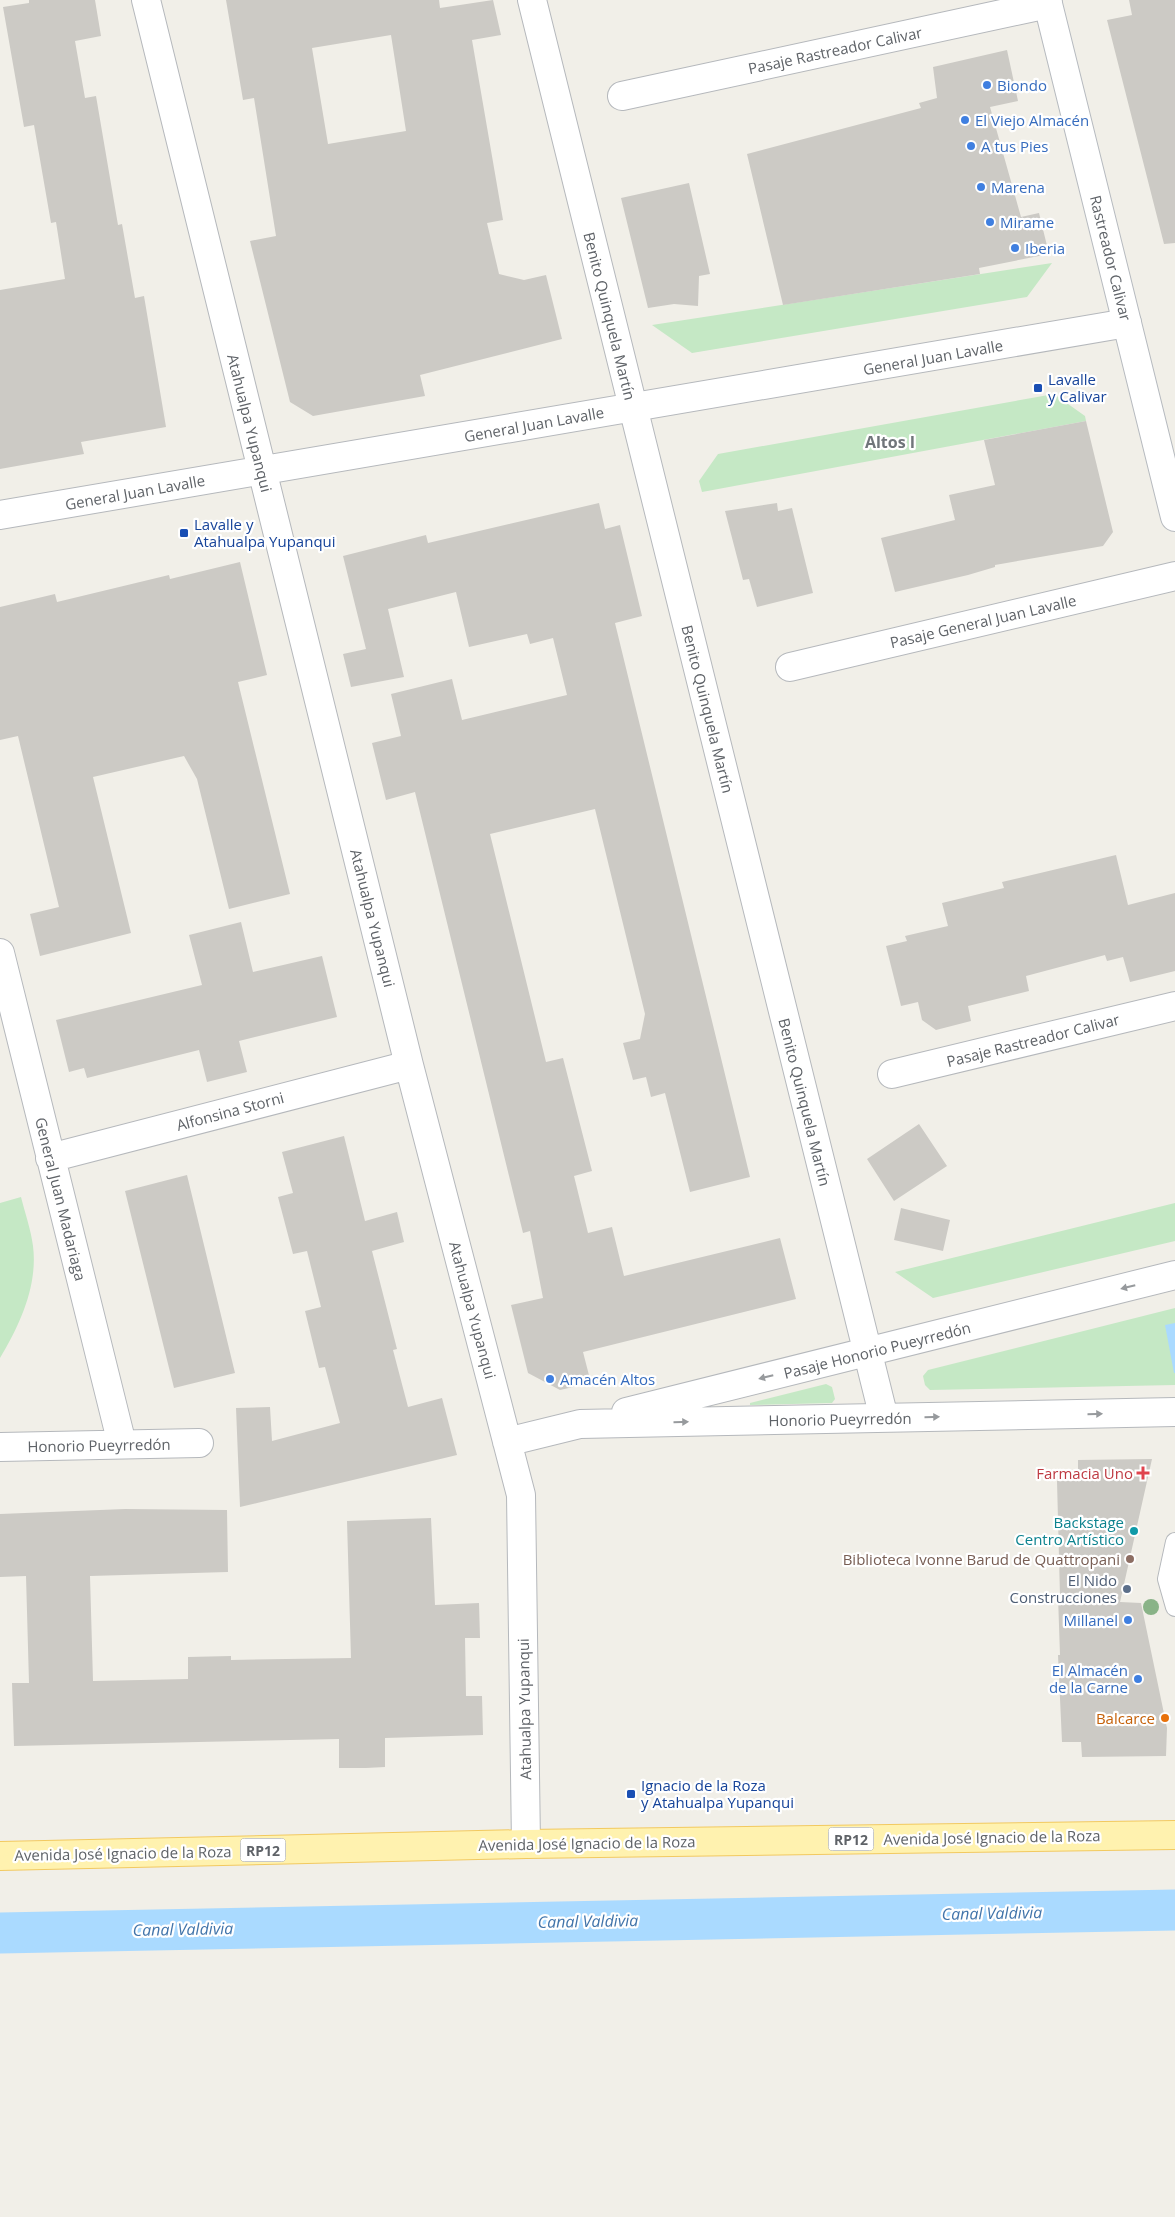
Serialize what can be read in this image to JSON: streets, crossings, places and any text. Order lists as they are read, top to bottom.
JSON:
{
  "streets": {
    "main road": ["Avenida José Ignacio de la Roza", "RP12"],
    "street": [
      "Pasaje Rastreador Calivar",
      "Rastreador Calivar",
      "Benito Quinquela Martín",
      "General Juan Lavalle",
      "Atahualpa Yupanqui",
      "Pasaje General Juan Lavalle",
      "Alfonsina Storni",
      "General Juan Madariaga",
      "Pasaje Honorio Pueyrredón",
      "Honorio Pueyrredón"
    ]
  },
  "crossings": [
    ["Pasaje Rastreador Calivar", "Rastreador Calivar"],
    ["Rastreador Calivar", "General Juan Lavalle"],
    ["Benito Quinquela Martín", "General Juan Lavalle"],
    ["Benito Quinquela Martín", "Pasaje Honorio Pueyrredón"],
    ["Benito Quinquela Martín", "Honorio Pueyrredón"],
    ["General Juan Lavalle", "Atahualpa Yupanqui"],
    ["Atahualpa Yupanqui", "Alfonsina Storni"],
    ["Atahualpa Yupanqui", "Honorio Pueyrredón"],
    ["Atahualpa Yupanqui", "Avenida José Ignacio de la Roza"],
    ["Alfonsina Storni", "General Juan Madariaga"],
    ["General Juan Madariaga", "Honorio Pueyrredón"],
    ["Pasaje Honorio Pueyrredón", "Honorio Pueyrredón"]
  ],
  "one_way": ["Pasaje Honorio Pueyrredón", "Honorio Pueyrredón"],
  "districts": ["Altos I"],
  "water": ["Canal Valdivia"],
  "places": {
    "other": [
      "Biondo",
      "El Viejo Almacén",
      "A tus Pies",
      "Marena",
      "Mirame",
      "Iberia",
      "Amacén Altos",
      "Backstage Centro Artístico",
      "Biblioteca Ivonne Barud de Quattropani",
      "El Nido Construcciones",
      "Millanel",
      "El Almacén de la Carne",
      "Balcarce"
    ],
    "transit": ["Lavalle y Calivar", "Lavalle y Atahualpa Yupanqui", "Ignacio de la Roza y Atahualpa Yupanqui"],
    "health": ["Farmacia Uno"]
  }
}
